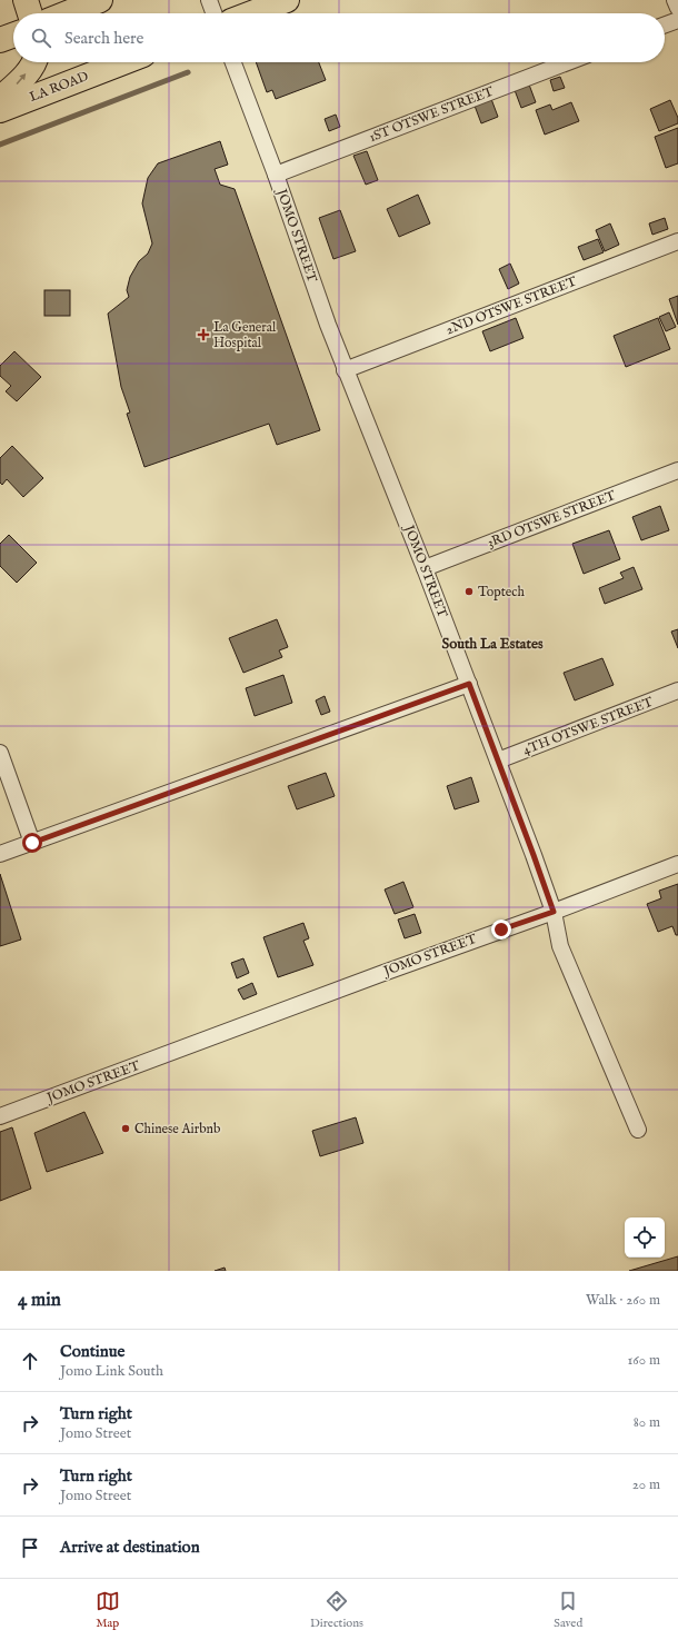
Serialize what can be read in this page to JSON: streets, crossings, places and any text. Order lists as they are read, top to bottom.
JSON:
{
  "streets": {
    "main road": ["LA ROAD"],
    "street": [
      "1ST OTSWE STREET",
      "JOMO STREET",
      "2ND OTSWE STREET",
      "3RD OTSWE STREET",
      "4TH OTSWE STREET"
    ]
  },
  "crossings": [
    ["1ST OTSWE STREET", "JOMO STREET"],
    ["JOMO STREET", "2ND OTSWE STREET"],
    ["JOMO STREET", "3RD OTSWE STREET"],
    ["JOMO STREET", "4TH OTSWE STREET"]
  ],
  "districts": ["South La Estates"],
  "places": {
    "health": ["La General Hospital"],
    "other": ["Toptech", "Chinese Airbnb"]
  },
  "page": {
    "search": "Search here",
    "heading": ["4 min", "Walk · 260 m"],
    "list": [
      ["Continue", "Jomo Link South", "160 m"],
      ["Turn right", "Jomo Street", "80 m"],
      ["Turn right", "Jomo Street", "20 m"],
      "Arrive at destination"
    ],
    "nav": ["Map", "Directions", "Saved"]
  }
}
